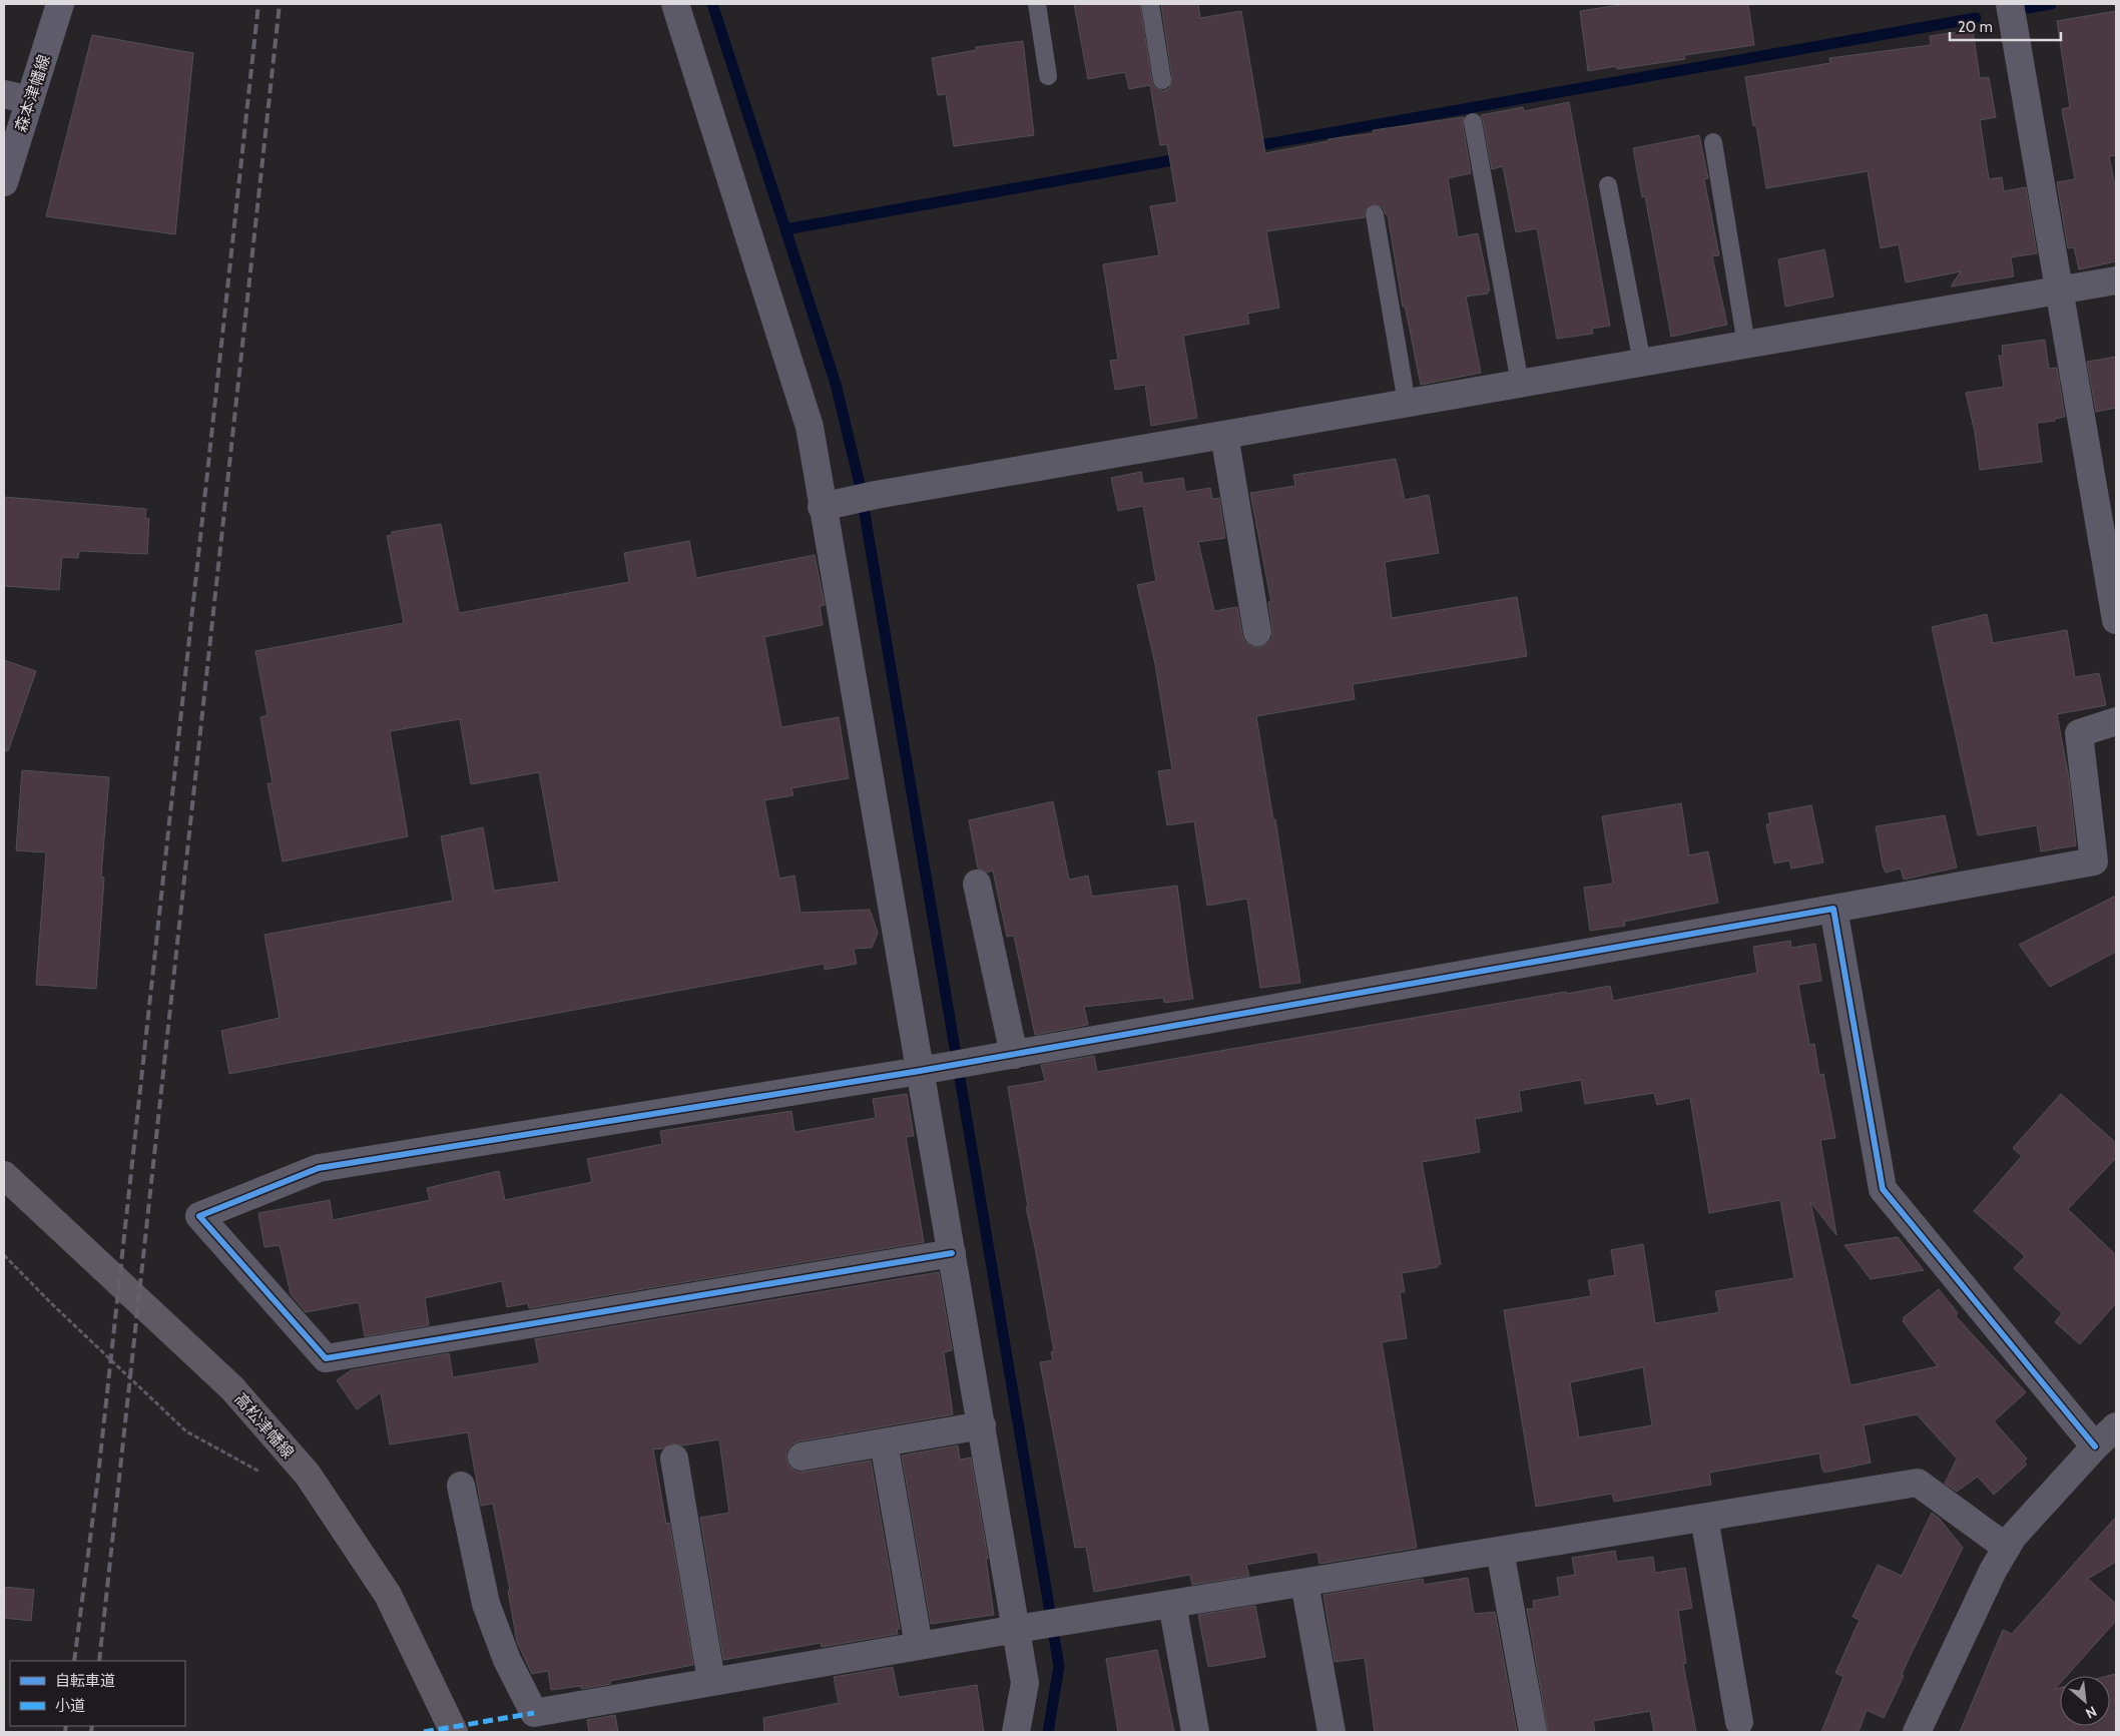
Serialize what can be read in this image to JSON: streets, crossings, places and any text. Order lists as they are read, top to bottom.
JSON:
{
  "streets": {
    "main road": ["森本津幡線", "高松津幡線"]
  },
  "legend": ["自転車道", "小道"],
  "scale_bar": "20 m",
  "north": "bottom right"
}
